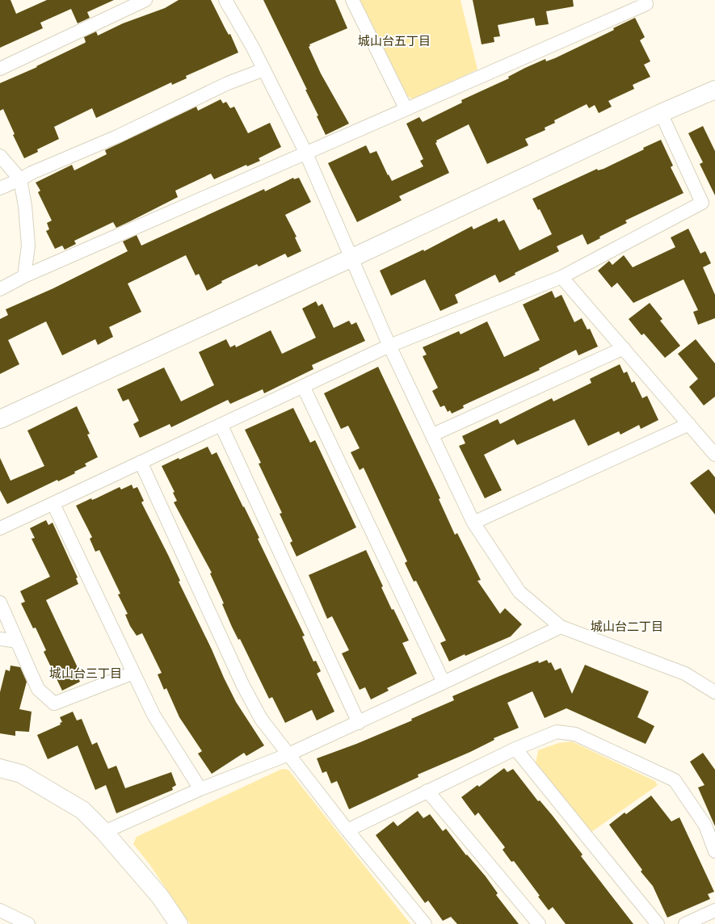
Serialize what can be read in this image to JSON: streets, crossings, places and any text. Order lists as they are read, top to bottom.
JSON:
{
  "districts": ["城山台五丁目", "城山台二丁目", "城山台三丁目"]
}
